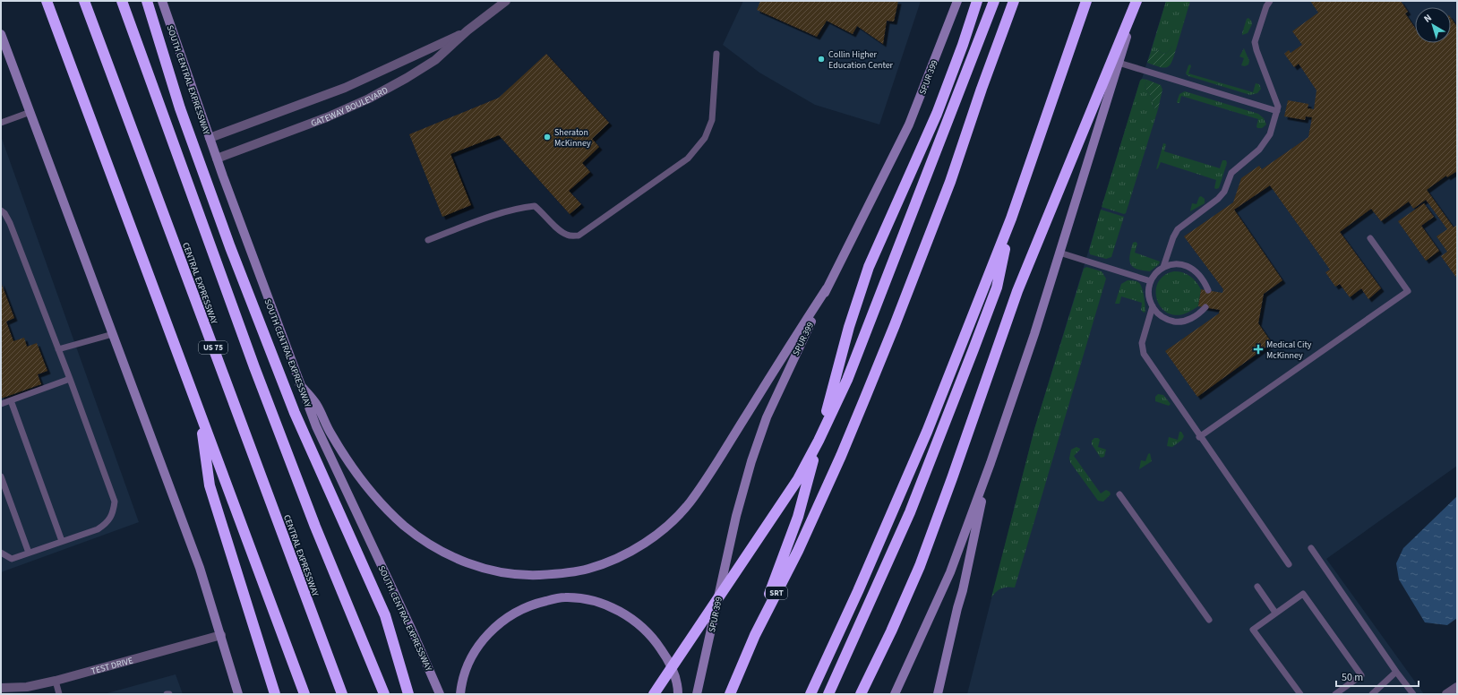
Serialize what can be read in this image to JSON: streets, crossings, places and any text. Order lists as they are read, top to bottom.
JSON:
{
  "streets": {
    "highway": ["CENTRAL EXPRESSWAY", "US 75", "SRT"],
    "main road": ["SPUR 399", "SOUTH CENTRAL EXPRESSWAY"],
    "street": ["GATEWAY BOULEVARD", "TEST DRIVE"]
  },
  "crossings": [
    ["SOUTH CENTRAL EXPRESSWAY", "GATEWAY BOULEVARD"]
  ],
  "places": {
    "other": ["Collin Higher Education Center", "Sheraton McKinney"],
    "health": ["Medical City McKinney"]
  },
  "scale_bar": "50 m",
  "north": "top left"
}
